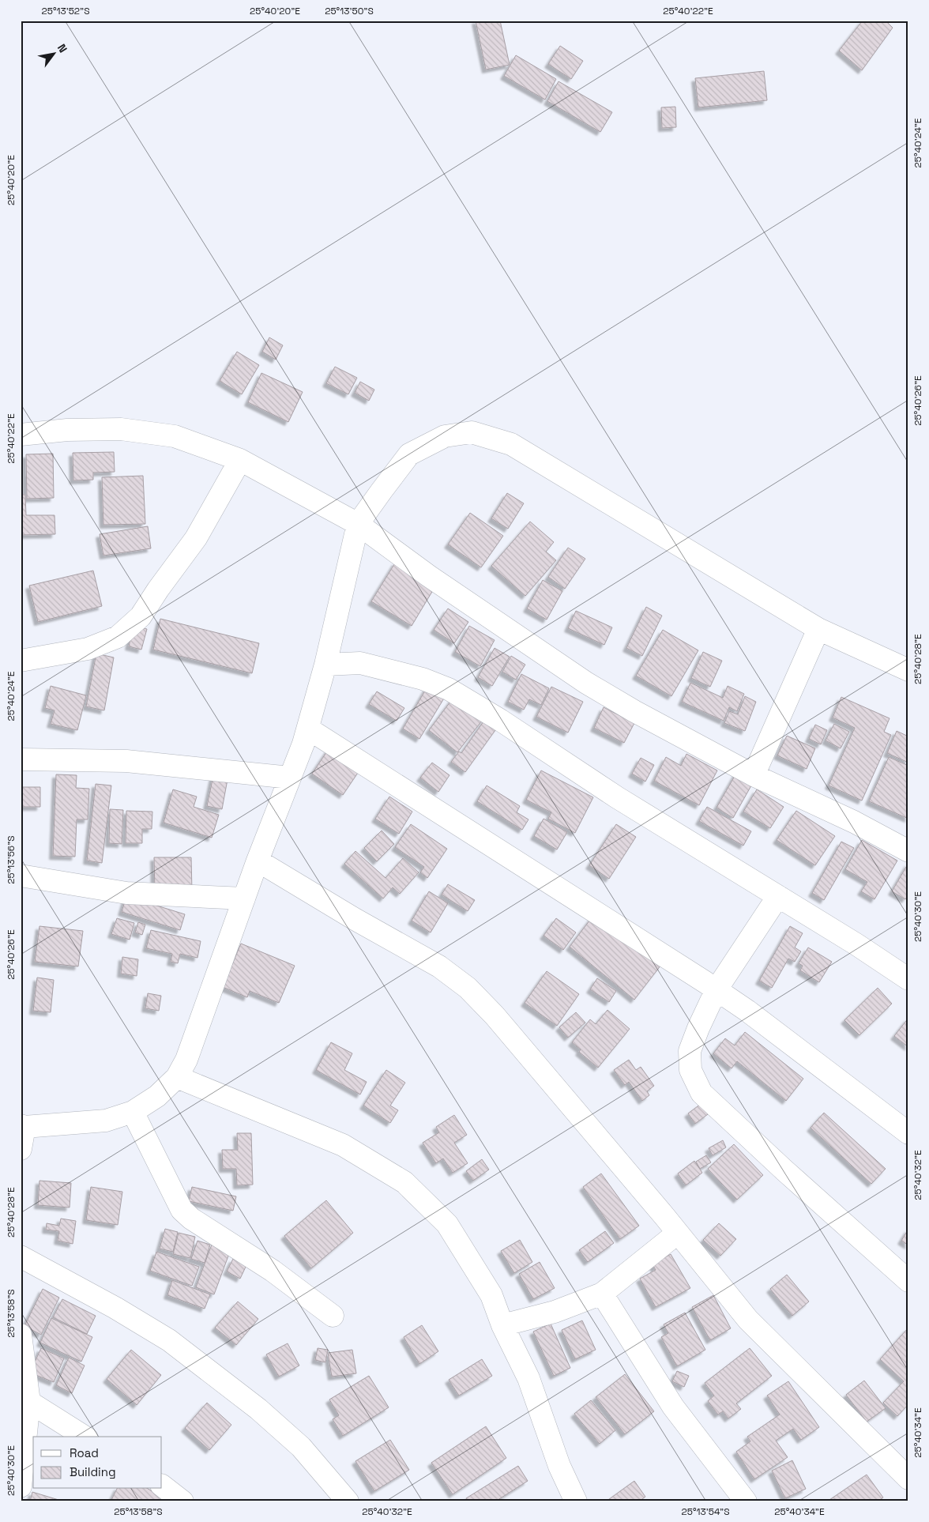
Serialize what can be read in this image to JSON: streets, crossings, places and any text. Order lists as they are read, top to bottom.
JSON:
{
  "legend": ["Road", "Building"],
  "north": "top right",
  "coordinates": [
    "25°13'52\"S",
    "25°40'20\"E",
    "25°13'50\"S",
    "25°40'22\"E",
    "25°40'24\"E",
    "25°40'26\"E",
    "25°40'28\"E",
    "25°13'56\"S",
    "25°40'30\"E",
    "25°40'32\"E",
    "25°13'58\"S",
    "25°40'34\"E",
    "25°13'54\"S"
  ]
}
